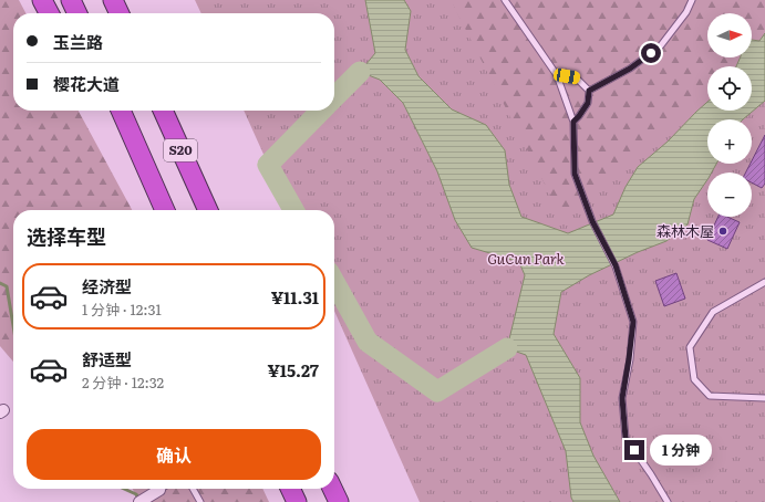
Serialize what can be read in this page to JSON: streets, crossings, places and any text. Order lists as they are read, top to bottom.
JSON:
{
  "streets": {
    "highway": ["S20"]
  },
  "parks": ["GuCun Park"],
  "places": ["森林木屋"],
  "north": "right",
  "page": {
    "map_buttons": ["+", "−"],
    "banner": ["玉兰路", "樱花大道"],
    "heading": "选择车型",
    "list": [
      {
        "name": "经济型",
        "note": "1 分钟 · 12:31",
        "value": "¥11.31"
      },
      {
        "name": "舒适型",
        "note": "2 分钟 · 12:32",
        "value": "¥15.27"
      }
    ],
    "buttons": "确认",
    "bubble": "1 分钟"
  }
}
